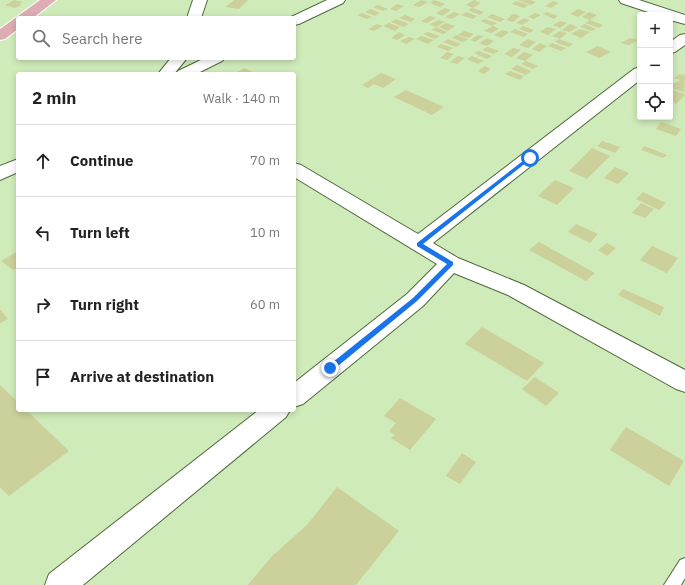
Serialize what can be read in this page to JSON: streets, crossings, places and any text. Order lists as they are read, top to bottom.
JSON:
{
  "page": {
    "map_buttons": ["+", "−"],
    "search": "Search here",
    "heading": ["2 min", "Walk · 140 m"],
    "list": [
      ["Continue", "70 m"],
      ["Turn left", "10 m"],
      ["Turn right", "60 m"],
      "Arrive at destination"
    ]
  }
}
